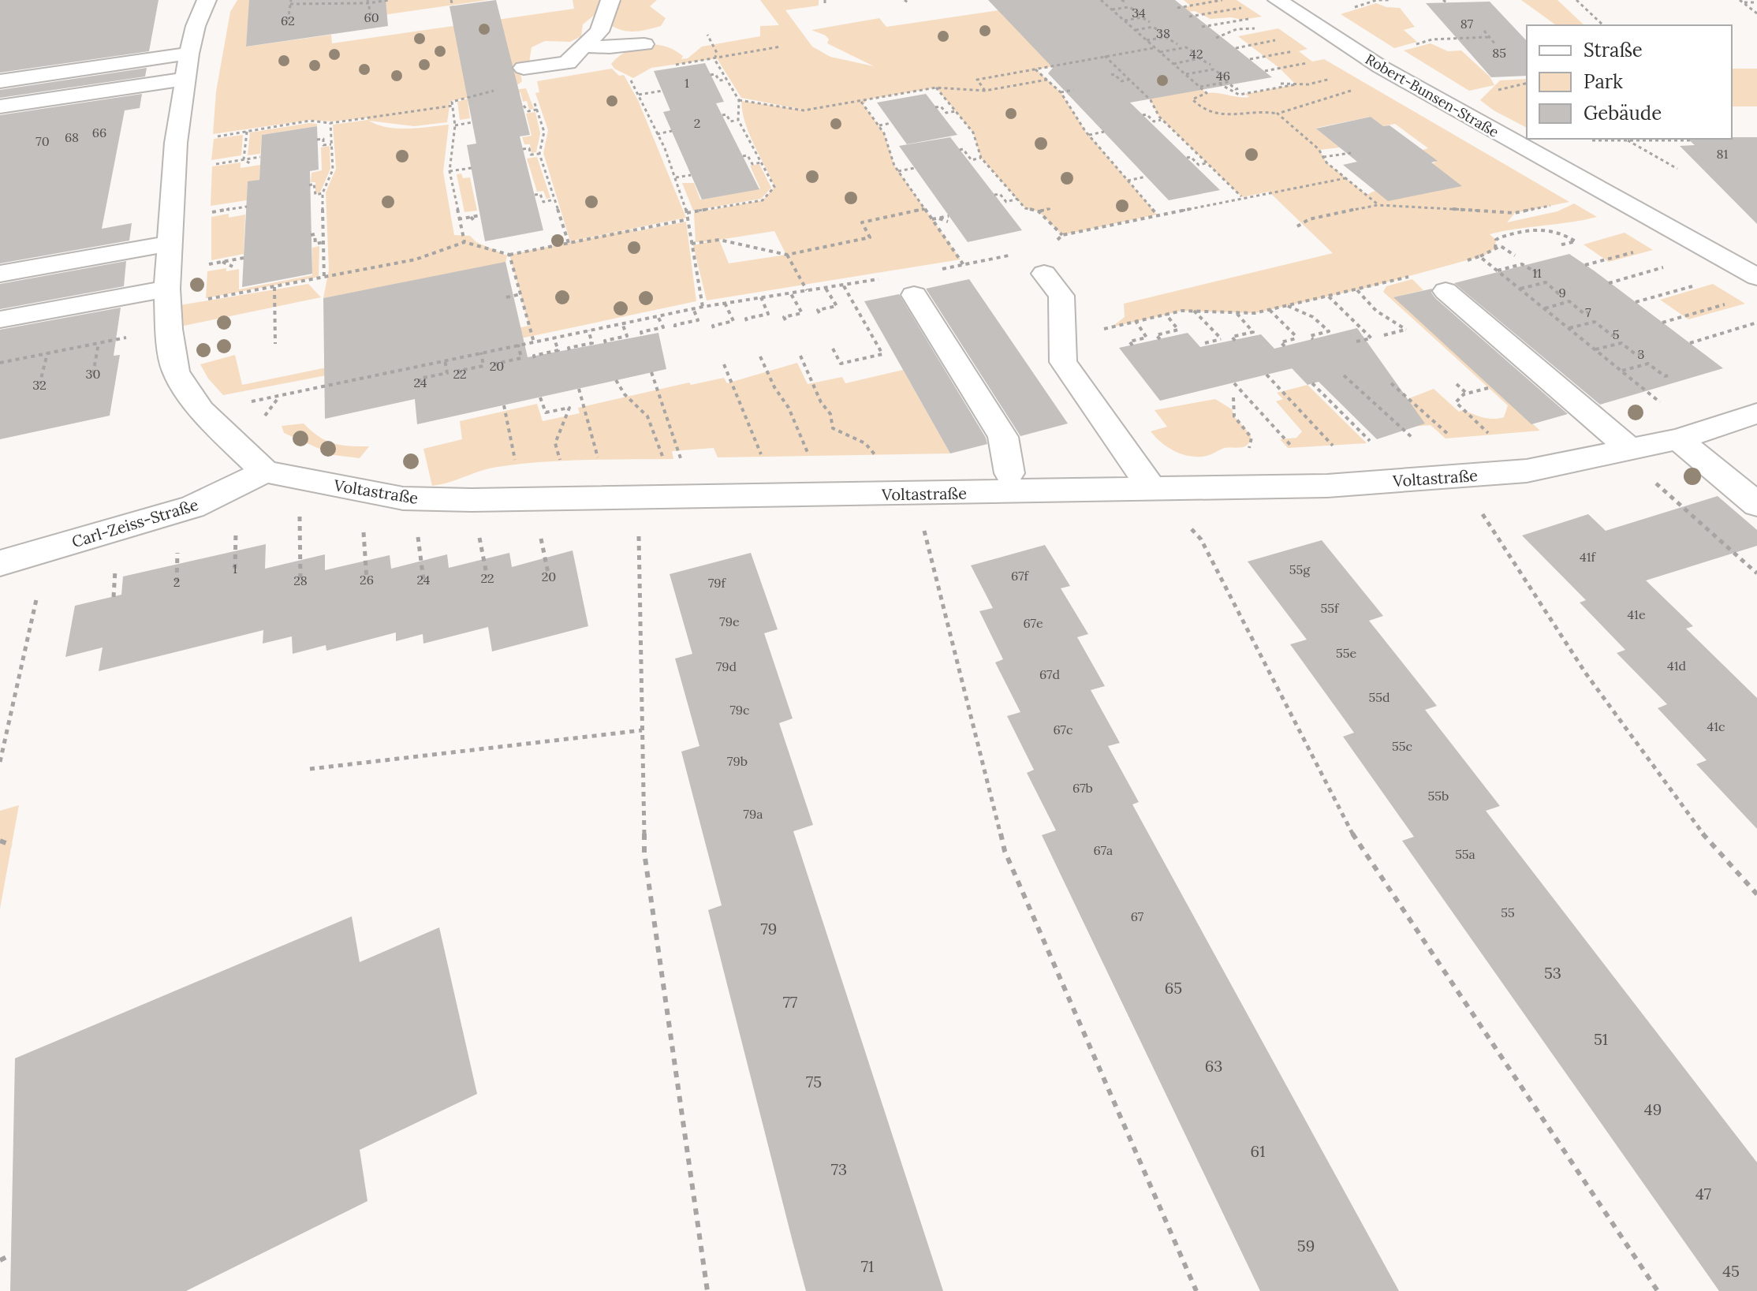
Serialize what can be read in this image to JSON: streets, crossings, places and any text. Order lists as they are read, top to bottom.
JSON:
{
  "streets": {
    "street": ["Robert-Bunsen-Straße", "Voltastraße", "Carl-Zeiss-Straße"]
  },
  "crossings": [
    ["Voltastraße", "Carl-Zeiss-Straße"]
  ],
  "house_numbers": [
    "34",
    "60",
    "62",
    "87",
    "38",
    "85",
    "42",
    "46",
    "1",
    "2",
    "66",
    "68",
    "70",
    "81",
    "11",
    "9",
    "7",
    "5",
    "3",
    "20",
    "30",
    "22",
    "24",
    "32",
    "41f",
    "1",
    "55g",
    "67f",
    "20",
    "22",
    "26",
    "24",
    "28",
    "2",
    "79f",
    "55f",
    "41e",
    "79e",
    "67e",
    "55e",
    "41d",
    "79d",
    "67d",
    "55d",
    "79c",
    "41c",
    "67c",
    "55c",
    "79b",
    "67b",
    "55b",
    "79a",
    "67a",
    "55a",
    "55",
    "67",
    "79",
    "53",
    "65",
    "77",
    "51",
    "63",
    "75",
    "49",
    "61",
    "73",
    "47",
    "59",
    "71",
    "45"
  ],
  "legend": ["Straße", "Park", "Gebäude"]
}
